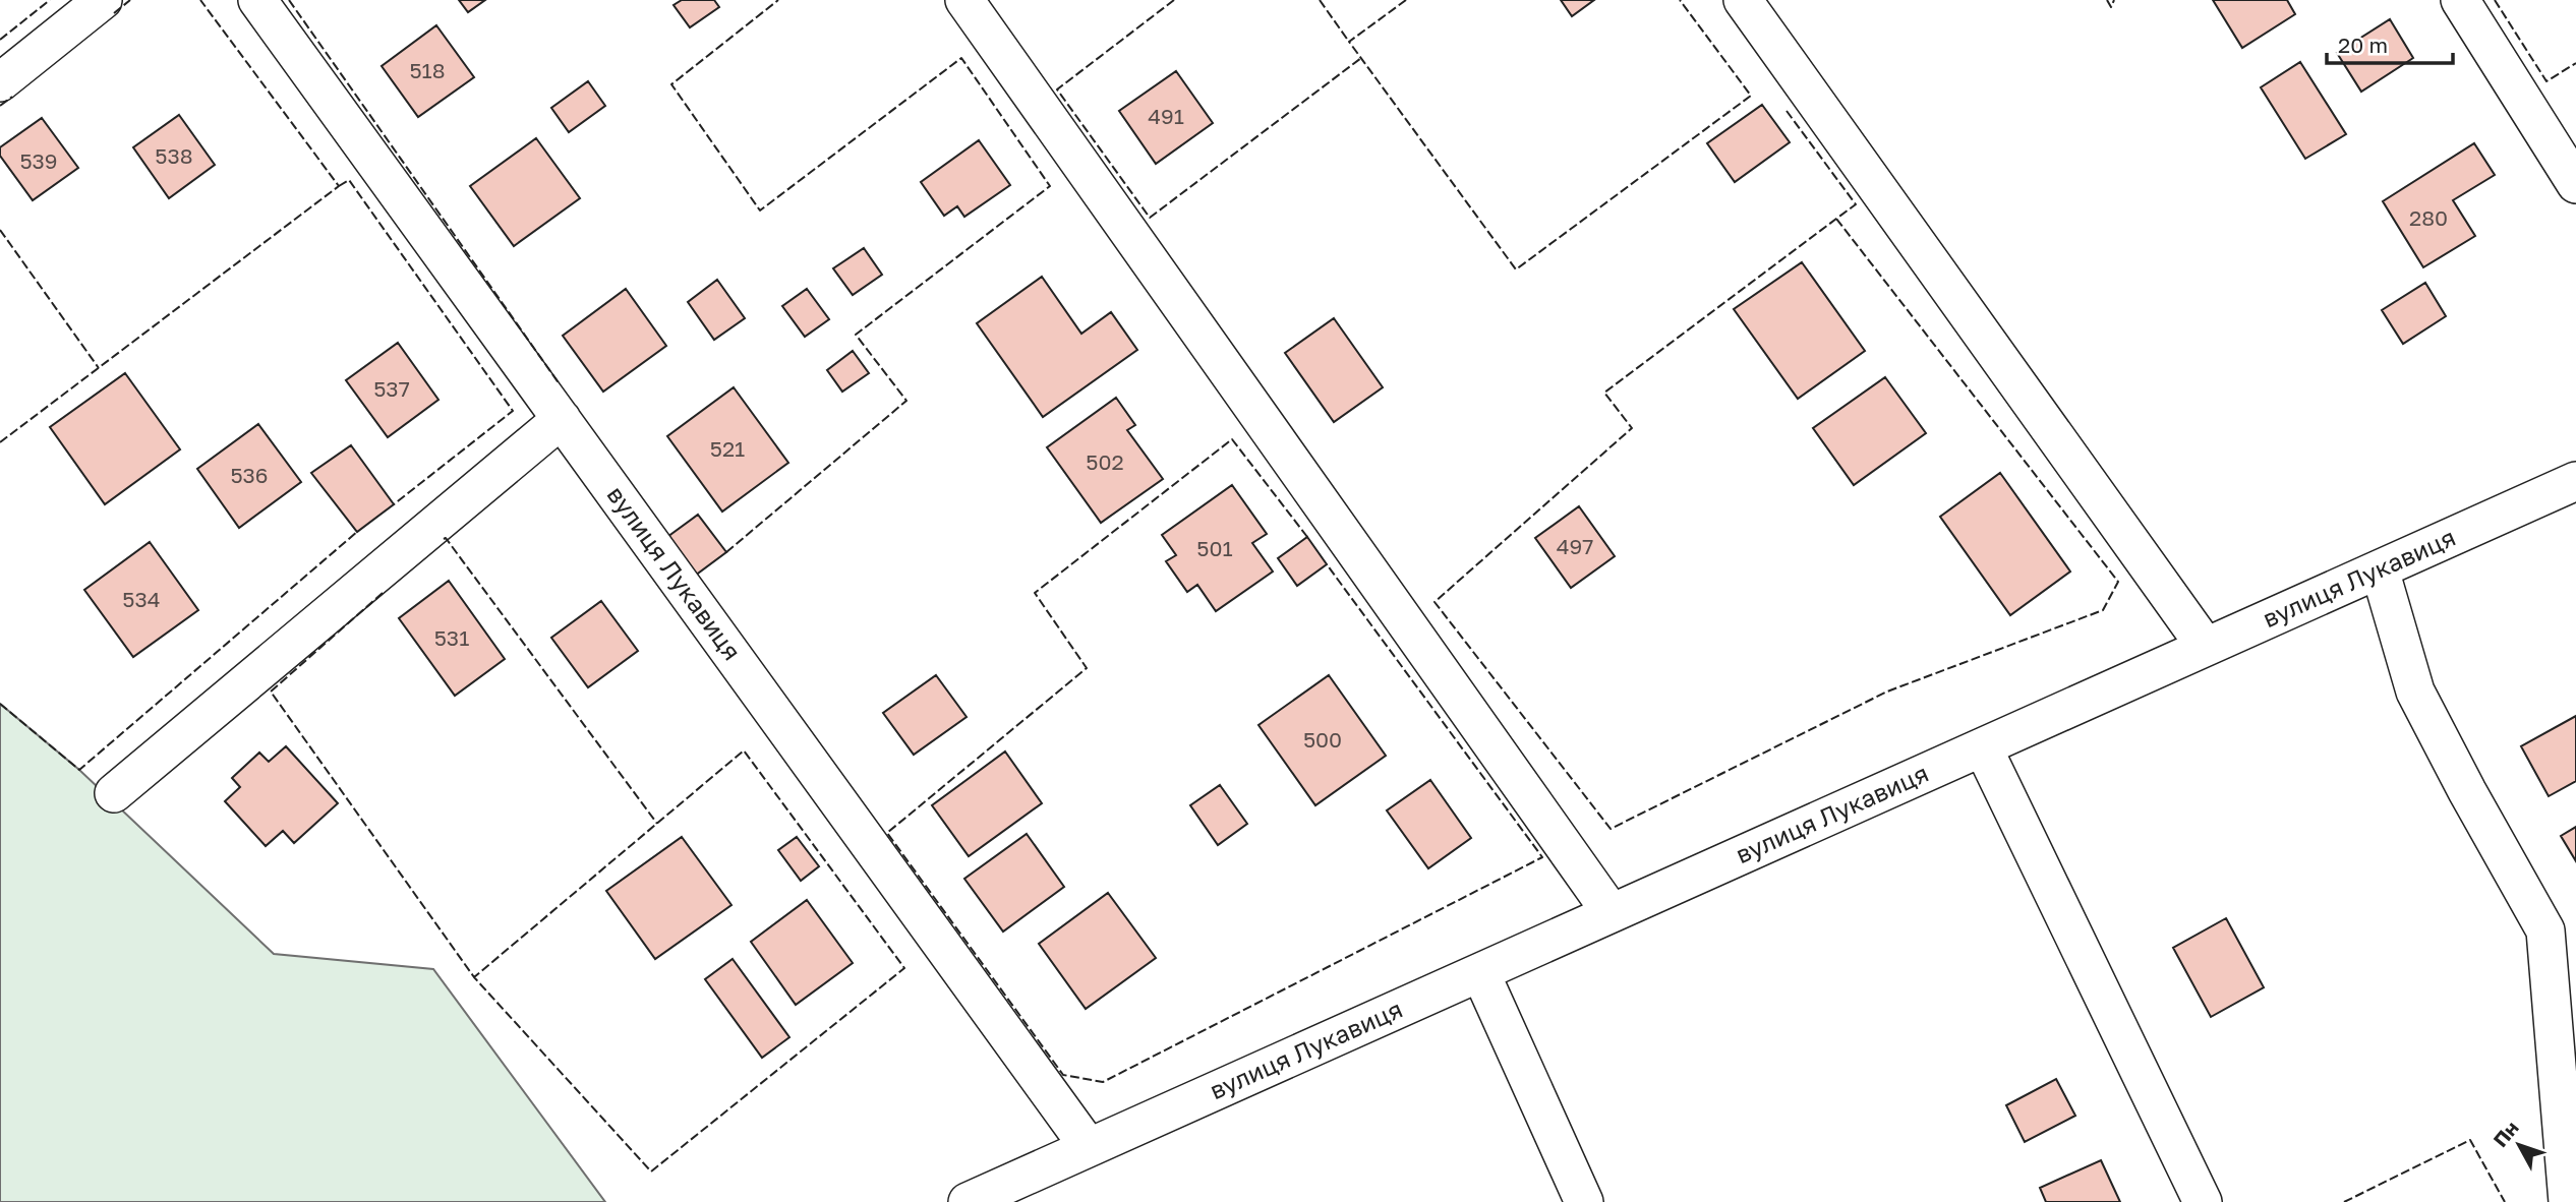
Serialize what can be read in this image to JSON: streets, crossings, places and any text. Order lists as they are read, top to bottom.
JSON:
{
  "streets": {
    "street": ["вулиця Лукавиця"]
  },
  "house_numbers": [
    "518",
    "491",
    "538",
    "539",
    "280",
    "537",
    "521",
    "502",
    "536",
    "497",
    "501",
    "534",
    "531",
    "500"
  ],
  "scale_bar": "20 m",
  "north": "top left"
}
